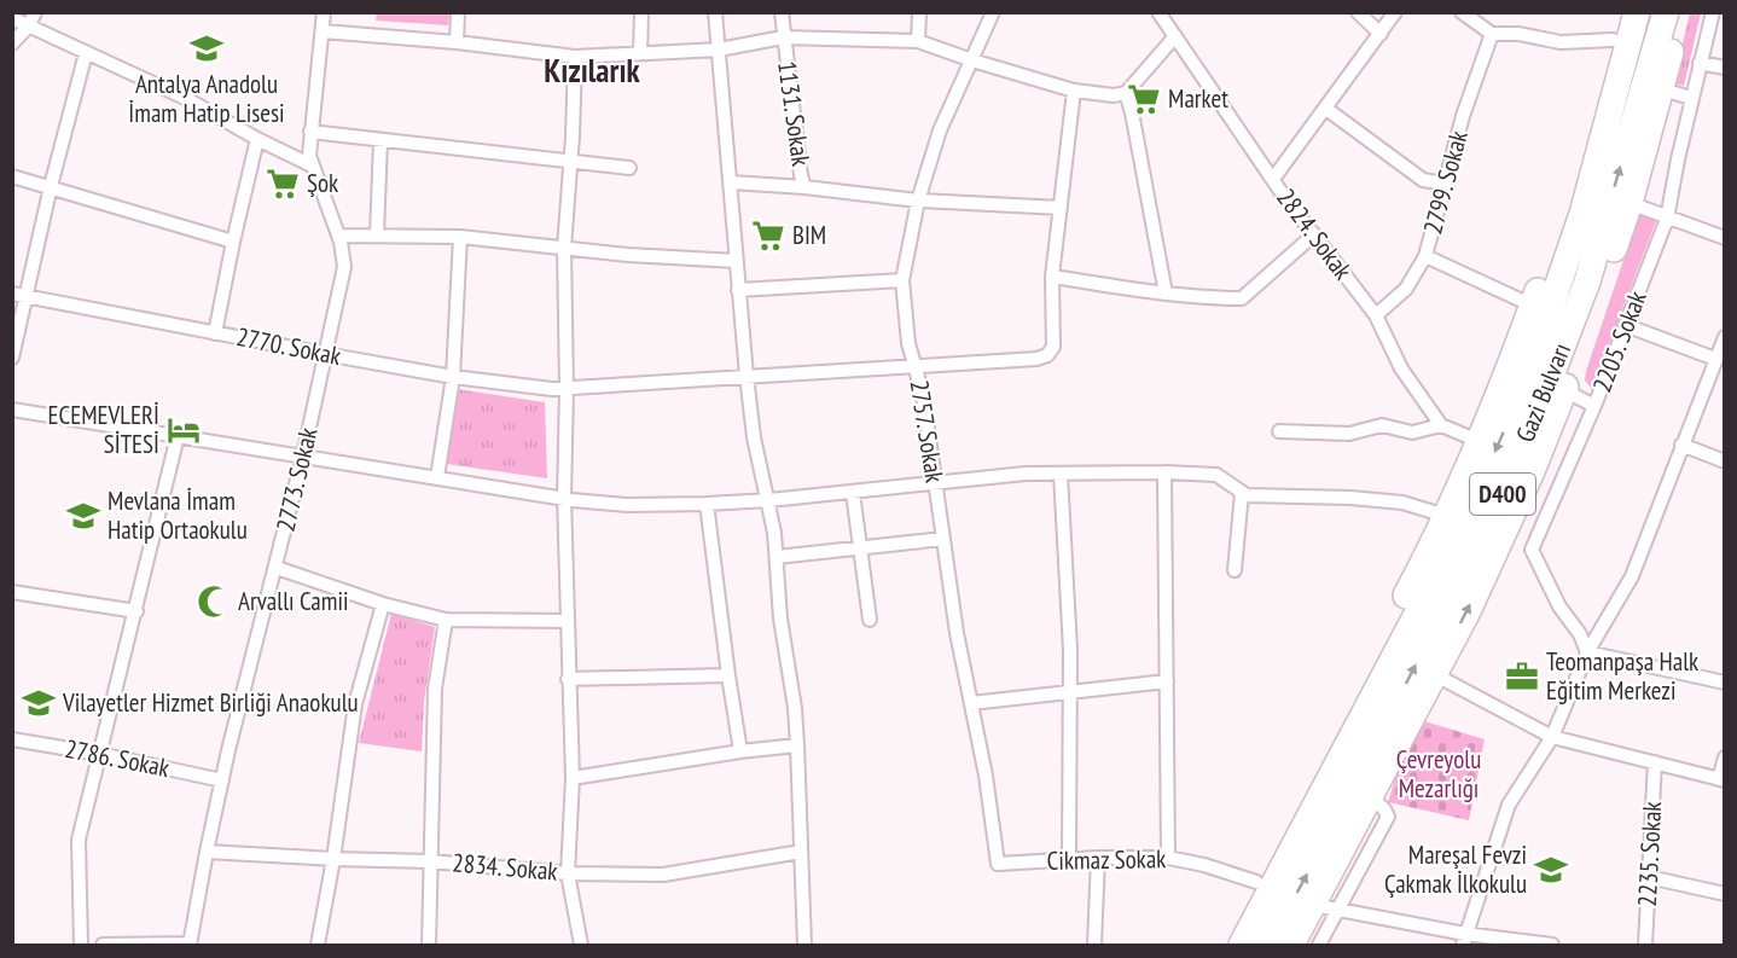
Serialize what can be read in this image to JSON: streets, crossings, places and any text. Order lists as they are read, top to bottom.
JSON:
{
  "streets": {
    "highway": ["Gazi Bulvarı", "D400"],
    "street": [
      "1131. Sokak",
      "2799. Sokak",
      "2824. Sokak",
      "2205. Sokak",
      "2770. Sokak",
      "2757. Sokak",
      "2773. Sokak",
      "2786. Sokak",
      "2235. Sokak",
      "Cikmaz Sokak",
      "2834. Sokak"
    ]
  },
  "crossings": [
    ["1131. Sokak", "2757. Sokak"],
    ["2799. Sokak", "2824. Sokak"],
    ["2770. Sokak", "2757. Sokak"],
    ["2770. Sokak", "2773. Sokak"],
    ["2757. Sokak", "Cikmaz Sokak"],
    ["2773. Sokak", "2786. Sokak"],
    ["2773. Sokak", "2834. Sokak"]
  ],
  "districts": ["Kızılarık"],
  "parks": ["Çevreyolu Mezarlığı"],
  "places": {
    "school or university": [
      "Antalya Anadolu İmam Hatip Lisesi",
      "Mevlana İmam Hatip Ortaokulu",
      "Vilayetler Hizmet Birliği Anaokulu",
      "Mareşal Fevzi Çakmak İlkokulu"
    ],
    "supermarket": ["Market", "Şok", "BIM"],
    "hotel": ["ECEMEVLERİ SİTESİ"],
    "mosque": ["Arvallı Camii"],
    "office": ["Teomanpaşa Halk Eğitim Merkezi"]
  }
}
